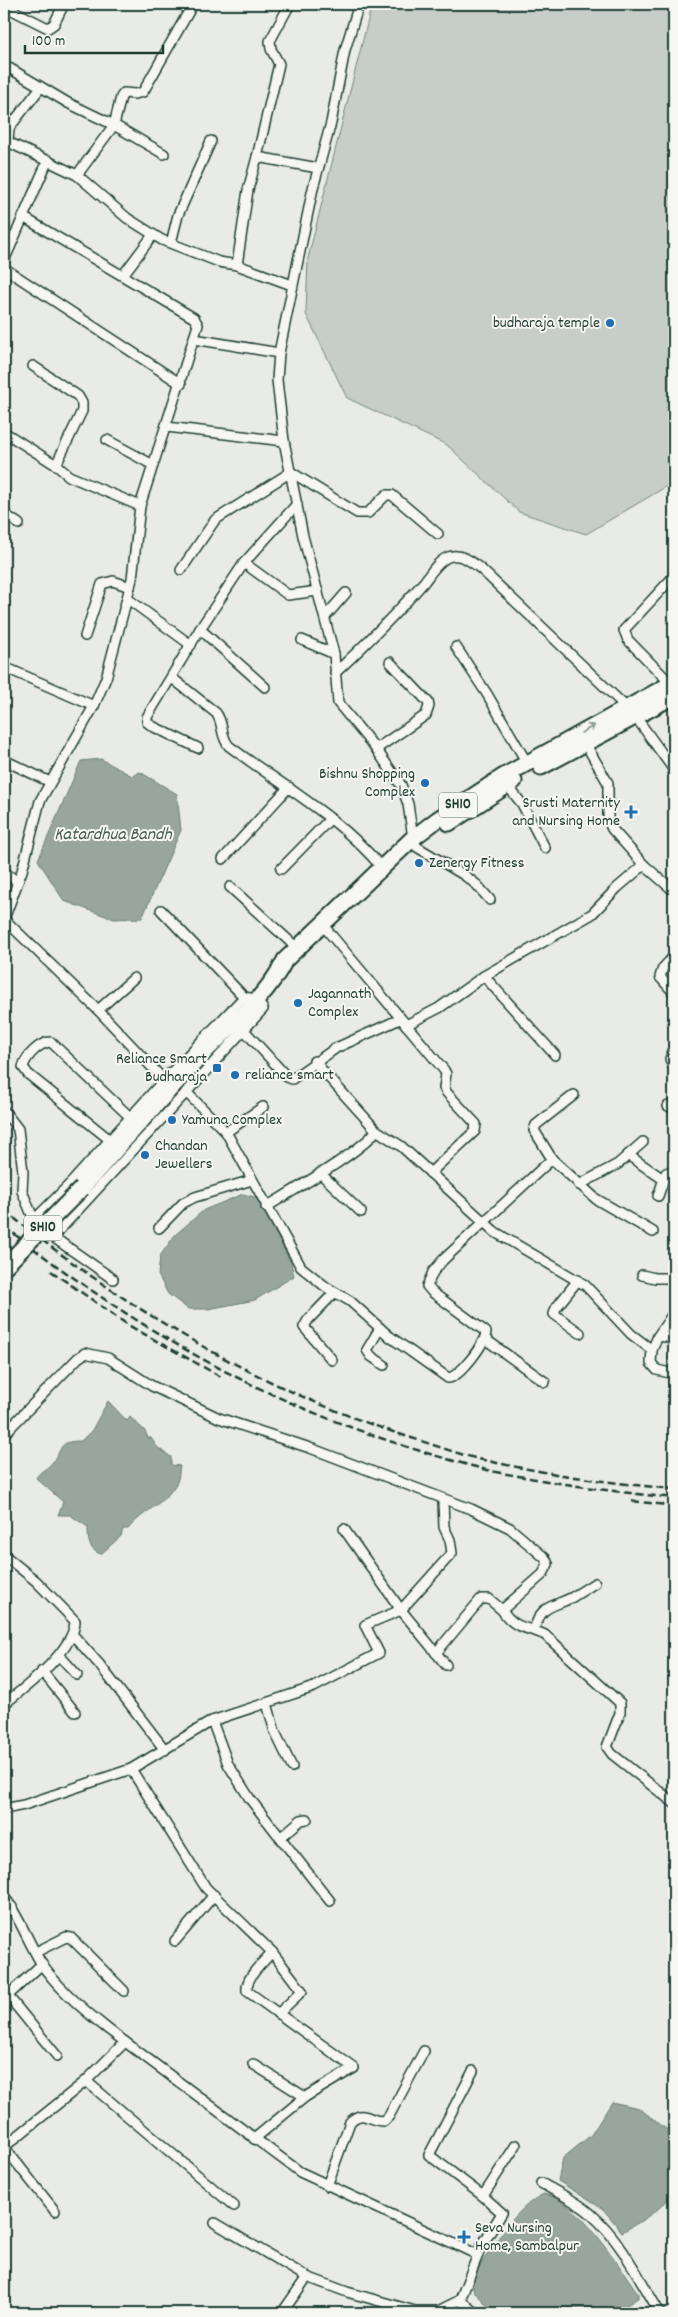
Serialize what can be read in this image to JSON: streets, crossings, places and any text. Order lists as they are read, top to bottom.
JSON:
{
  "streets": {
    "main road": ["SH10"]
  },
  "water": ["Katardhua Bandh"],
  "places": {
    "other": [
      "budharaja temple",
      "Bishnu Shopping Complex",
      "Zenergy Fitness",
      "Jagannath Complex",
      "reliance smart",
      "Yamuna Complex",
      "Chandan Jewellers"
    ],
    "health": ["Srusti Maternity and Nursing Home", "Seva Nursing Home, Sambalpur"],
    "transit": ["Reliance Smart Budharaja"]
  },
  "scale_bar": "100 m"
}
